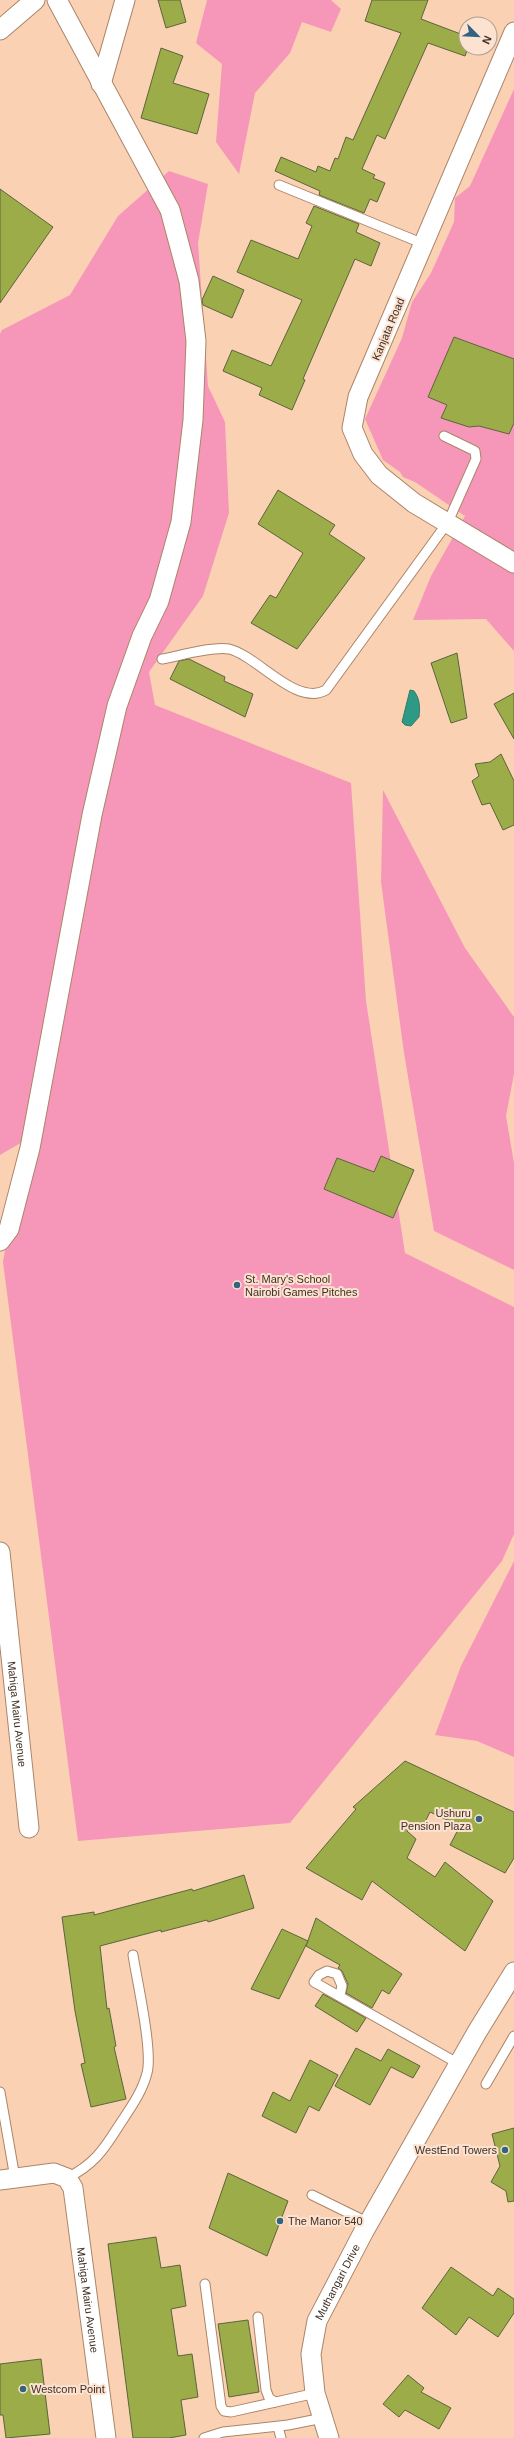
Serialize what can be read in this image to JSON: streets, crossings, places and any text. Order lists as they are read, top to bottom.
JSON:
{
  "streets": {
    "street": ["Kanjata Road", "Mahiga Mairu Avenue", "Muthangari Drive"]
  },
  "places": [
    "St. Mary's School Nairobi Games Pitches",
    "Ushuru Pension Plaza",
    "WestEnd Towers",
    "The Manor 540",
    "Westcom Point"
  ],
  "north": "bottom right"
}
